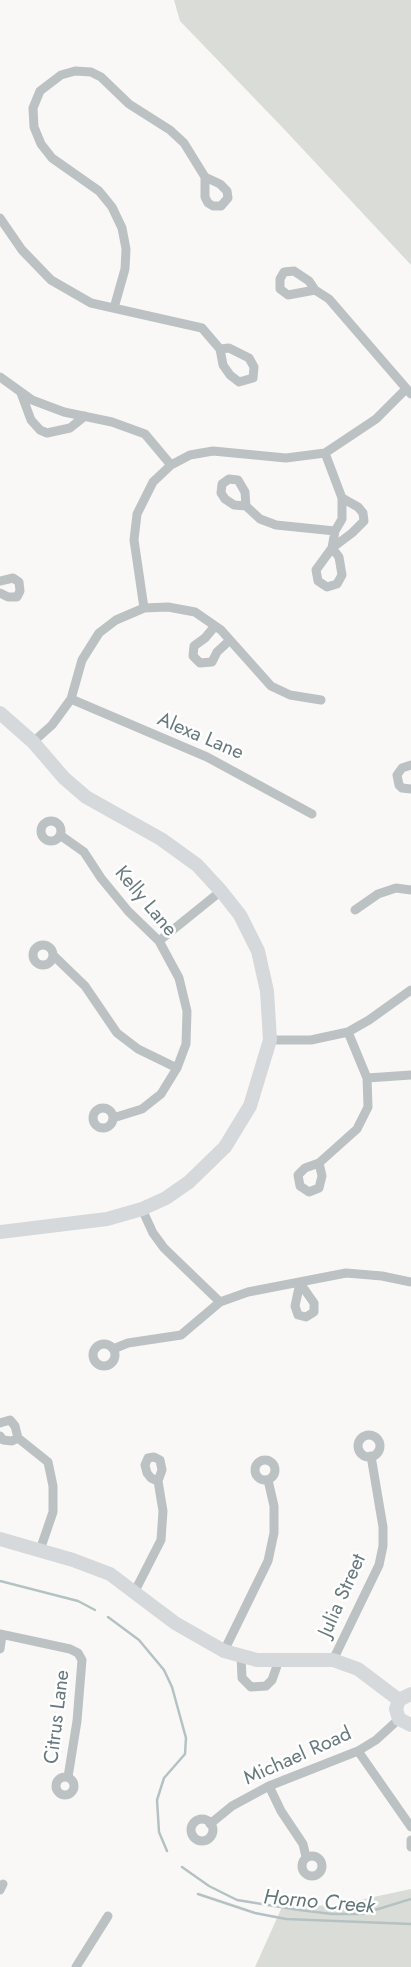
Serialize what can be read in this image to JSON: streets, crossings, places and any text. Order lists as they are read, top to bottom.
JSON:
{
  "streets": {
    "street": [
      "Alexa Lane",
      "Kelly Lane",
      "Julia Street",
      "Citrus Lane",
      "Michael Road"
    ]
  },
  "water": ["Horno Creek"]
}
